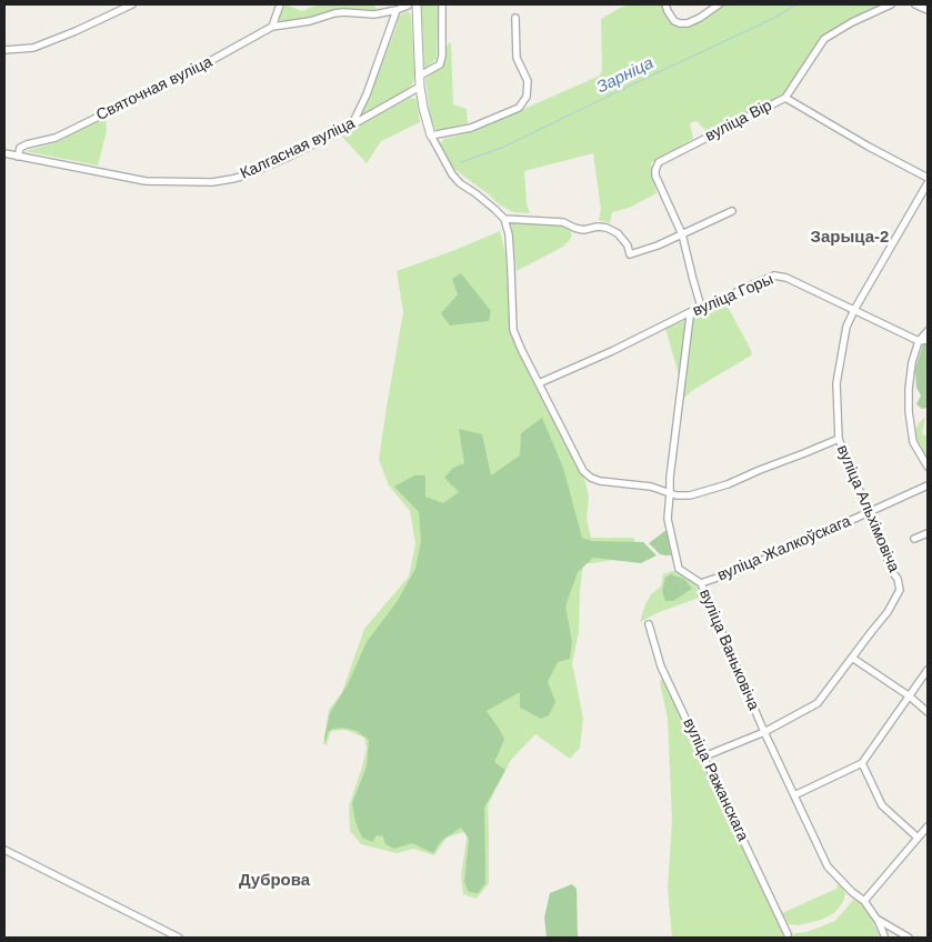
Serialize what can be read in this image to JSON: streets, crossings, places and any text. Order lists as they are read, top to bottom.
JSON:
{
  "streets": {
    "street": [
      "Святочная вуліца",
      "вуліца Вір",
      "Калгасная вуліца",
      "вуліца Горы",
      "вуліца Альхімовіча",
      "вуліца Жалкоўскага",
      "вуліца Ваньковіча",
      "вуліца Ражанскага"
    ]
  },
  "crossings": [
    ["Святочная вуліца", "Калгасная вуліца"],
    ["вуліца Горы", "вуліца Альхімовіча"],
    ["вуліца Горы", "вуліца Ваньковіча"],
    ["вуліца Альхімовіча", "вуліца Жалкоўскага"],
    ["вуліца Альхімовіча", "вуліца Ваньковіча"],
    ["вуліца Альхімовіча", "вуліца Ражанскага"],
    ["вуліца Жалкоўскага", "вуліца Ваньковіча"]
  ],
  "districts": ["Зарыца-2", "Дуброва"],
  "water": ["Зарніца"]
}
